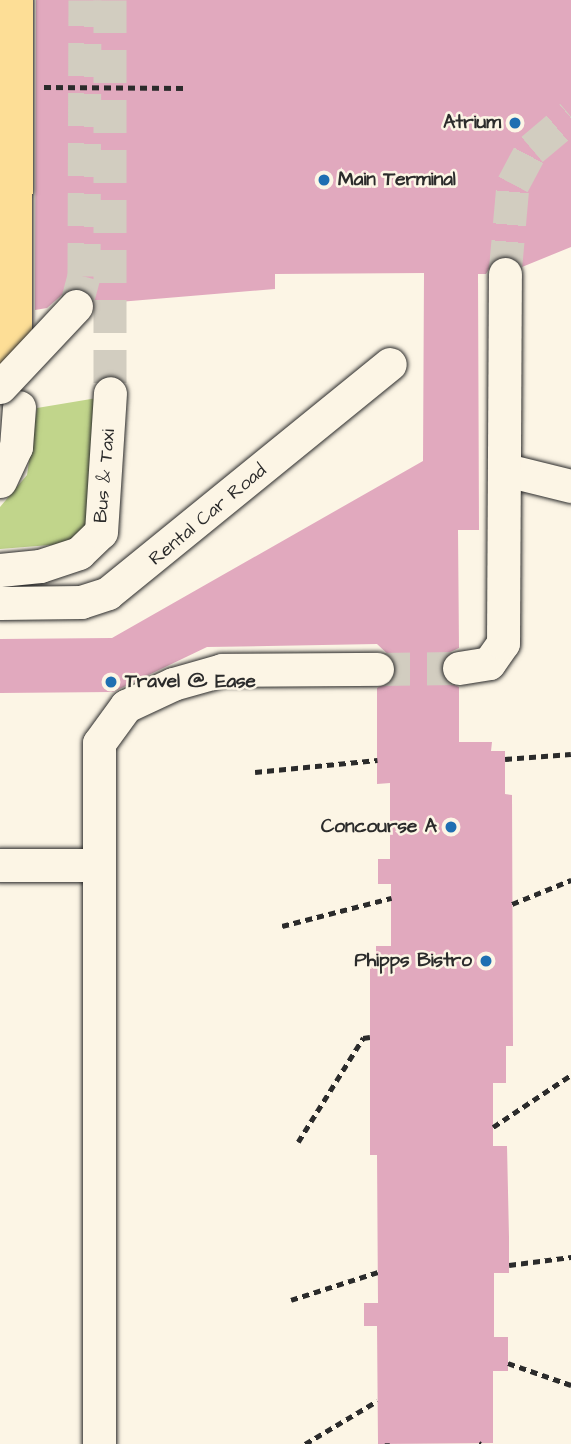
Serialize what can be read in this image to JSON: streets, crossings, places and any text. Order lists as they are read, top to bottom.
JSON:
{
  "streets": {
    "lane": ["Bus & Taxi", "Rental Car Road"]
  },
  "places": [
    "Atrium",
    "Main Terminal",
    "Travel @ Ease",
    "Concourse A",
    "Phipps Bistro"
  ]
}
